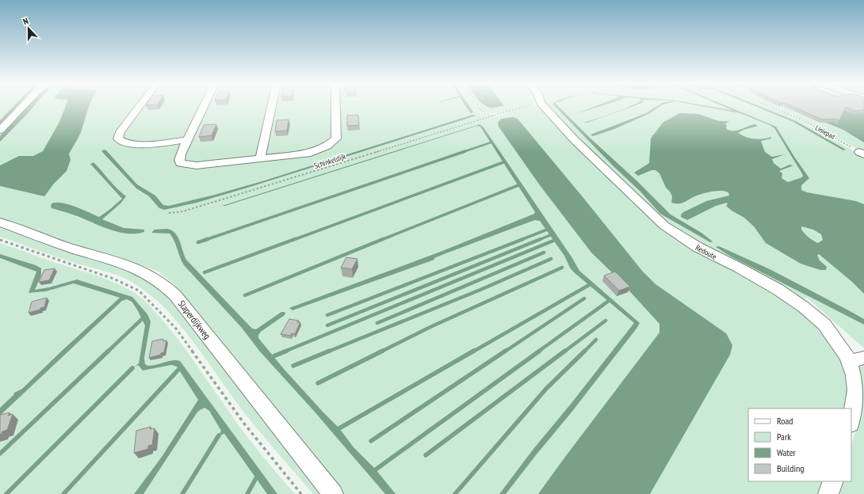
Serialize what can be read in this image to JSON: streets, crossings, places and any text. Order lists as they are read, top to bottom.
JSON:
{
  "streets": {
    "street": ["Redoute", "Slaperdijkweg"],
    "path": ["Liniepad", "Schinkeldijk"]
  },
  "legend": [
    "Road",
    "Park",
    "Water",
    "Building"
  ],
  "north": "top"
}
